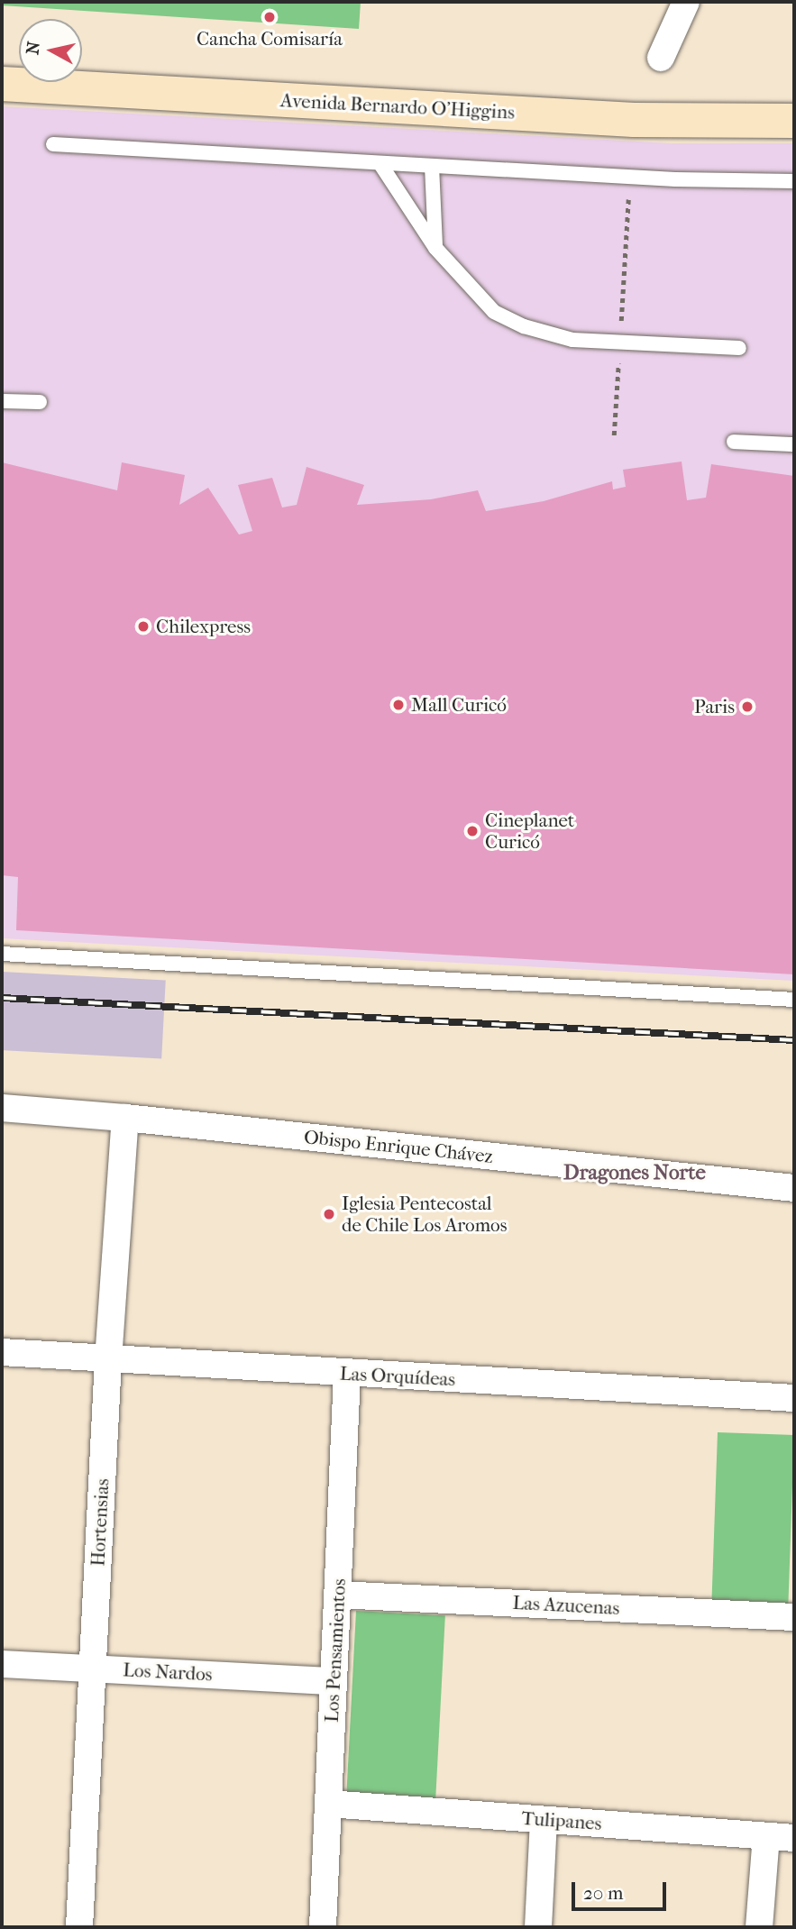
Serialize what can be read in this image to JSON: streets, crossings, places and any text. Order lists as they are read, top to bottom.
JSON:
{
  "streets": {
    "main road": ["Avenida Bernardo O'Higgins"],
    "street": [
      "Obispo Enrique Chávez",
      "Las Orquídeas",
      "Hortensias",
      "Las Azucenas",
      "Los Pensamientos",
      "Los Nardos",
      "Tulipanes"
    ]
  },
  "crossings": [
    ["Obispo Enrique Chávez", "Hortensias"],
    ["Las Orquídeas", "Hortensias"],
    ["Las Orquídeas", "Los Pensamientos"],
    ["Hortensias", "Los Nardos"],
    ["Las Azucenas", "Los Pensamientos"],
    ["Los Pensamientos", "Los Nardos"],
    ["Los Pensamientos", "Tulipanes"]
  ],
  "districts": ["Dragones Norte"],
  "places": [
    "Cancha Comisaría",
    "Chilexpress",
    "Mall Curicó",
    "Paris",
    "Cineplanet Curicó",
    "Iglesia Pentecostal de Chile Los Aromos"
  ],
  "scale_bar": "20 m",
  "north": "left"
}
